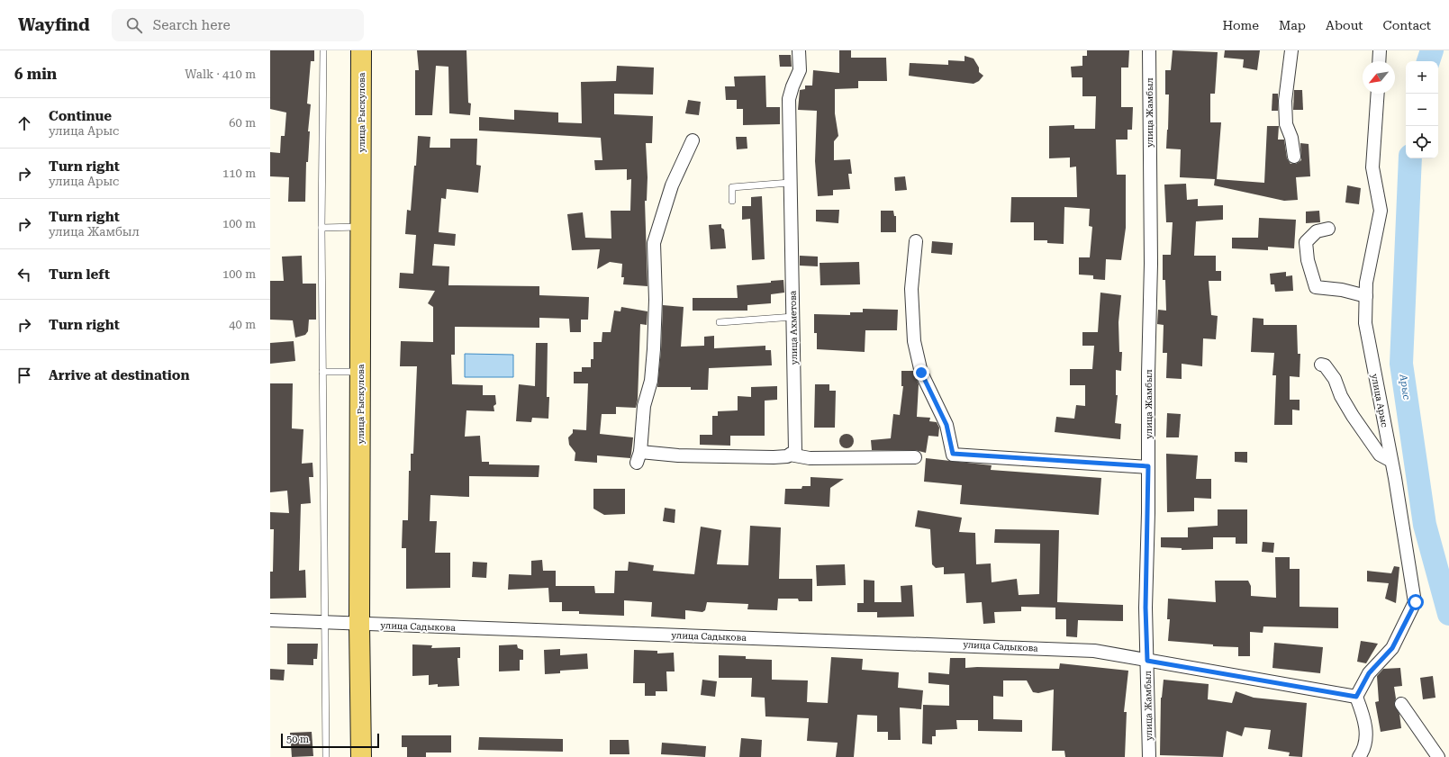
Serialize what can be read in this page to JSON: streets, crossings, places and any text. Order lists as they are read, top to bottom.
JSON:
{
  "streets": {
    "main road": ["улица Рыскулова"],
    "street": [
      "улица Жамбыл",
      "улица Ахметова",
      "улица Арыс",
      "улица Садыкова"
    ]
  },
  "crossings": [
    ["улица Рыскулова", "улица Садыкова"],
    ["улица Жамбыл", "улица Садыкова"]
  ],
  "water": ["Арыс"],
  "scale_bar": "50 m",
  "north": "bottom left",
  "page": {
    "header": "Wayfind",
    "search": "Search here",
    "nav": [
      "Home",
      "Map",
      "About",
      "Contact"
    ],
    "heading": ["6 min", "Walk · 410 m"],
    "map_buttons": ["+", "−"],
    "list": [
      ["Continue", "улица Арыс", "60 m"],
      ["Turn right", "улица Арыс", "110 m"],
      ["Turn right", "улица Жамбыл", "100 m"],
      ["Turn left", "100 m"],
      ["Turn right", "40 m"],
      "Arrive at destination"
    ],
    "scale": "50 m"
  }
}
